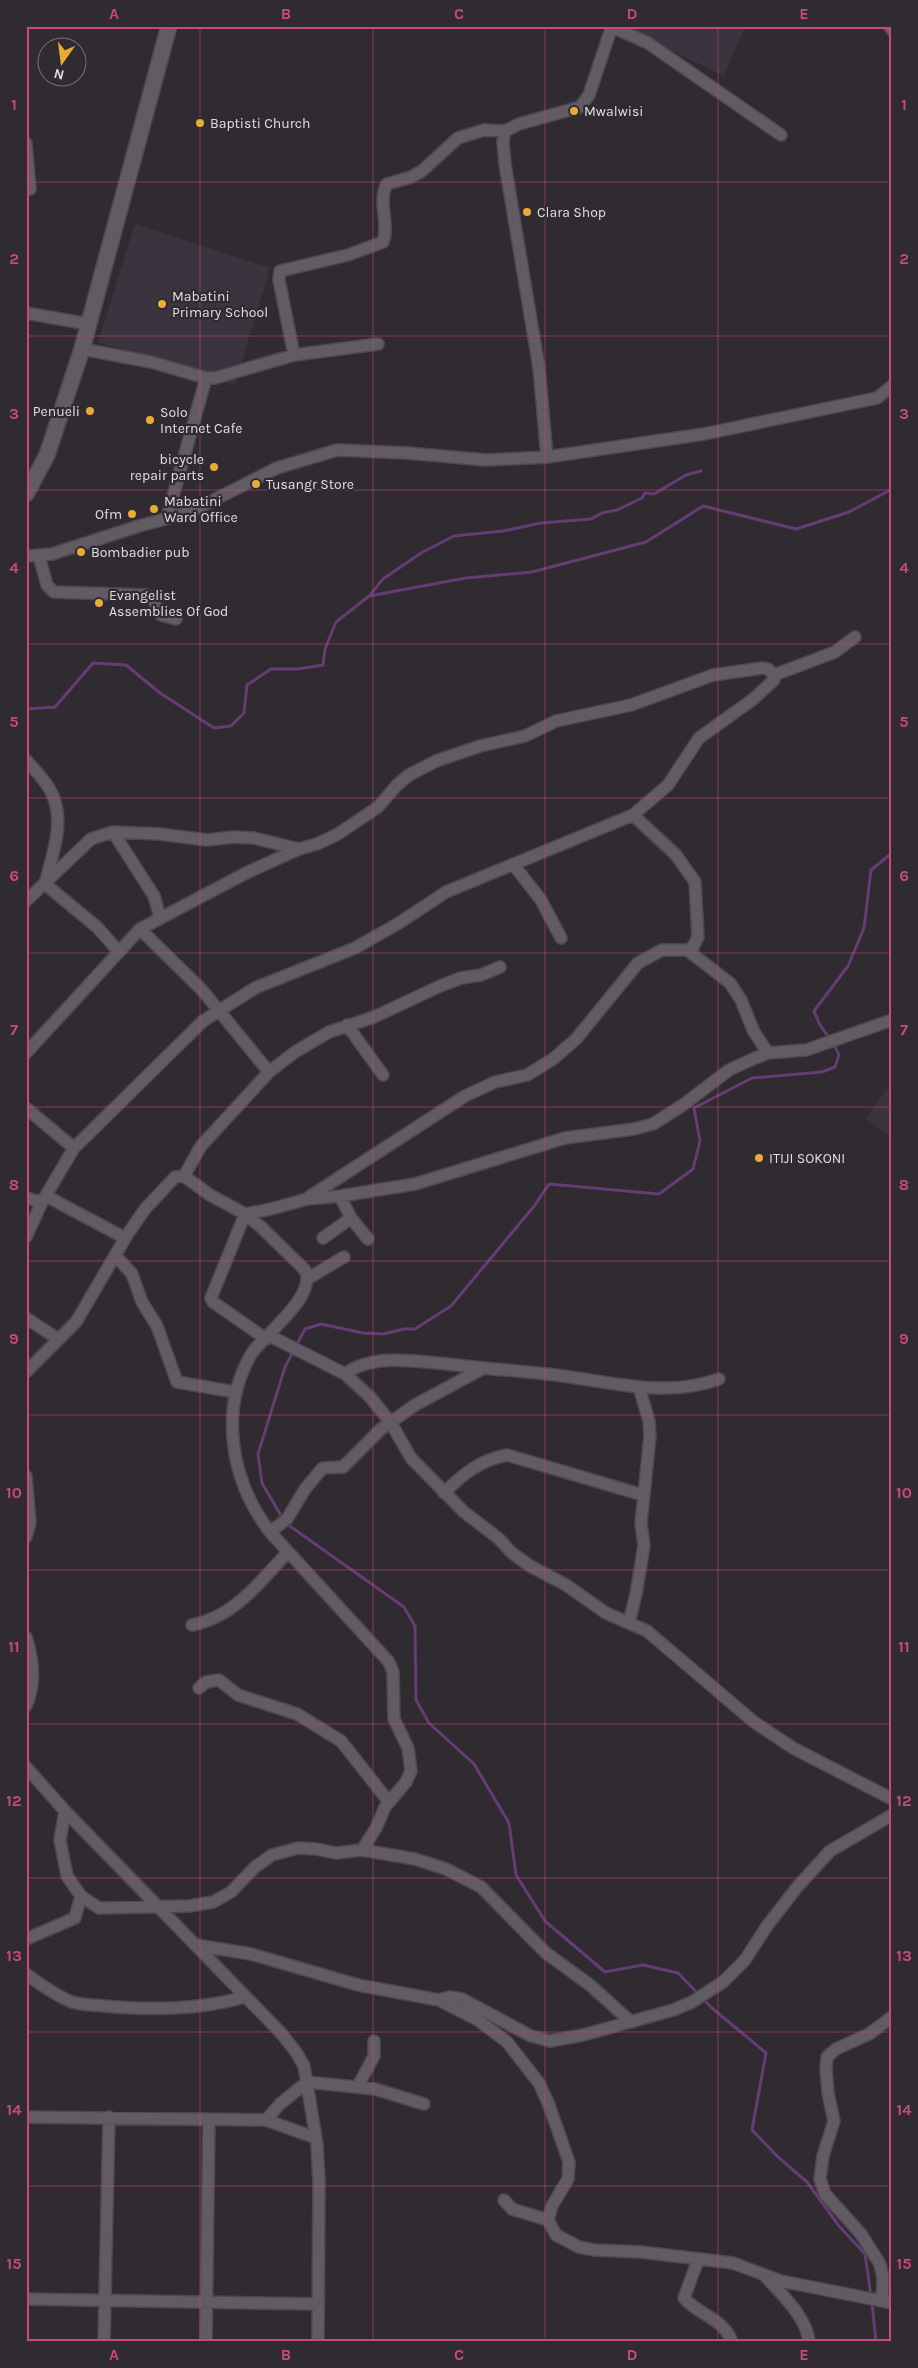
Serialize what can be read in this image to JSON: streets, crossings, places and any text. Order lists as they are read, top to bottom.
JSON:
{
  "places": [
    "Mwalwisi",
    "Baptisti Church",
    "Clara Shop",
    "Mabatini Primary School",
    "Penueli",
    "Solo Internet Cafe",
    "bicycle repair parts",
    "Tusangr Store",
    "Mabatini Ward Office",
    "Ofm",
    "Bombadier pub",
    "Evangelist Assemblies Of God",
    "ITIJI SOKONI"
  ],
  "north": "bottom",
  "grid": {
    "columns": [
      "A",
      "B",
      "C",
      "D",
      "E"
    ],
    "rows": [
      "1",
      "2",
      "3",
      "4",
      "5",
      "6",
      "7",
      "8",
      "9",
      "10",
      "11",
      "12",
      "13",
      "14",
      "15"
    ]
  }
}
